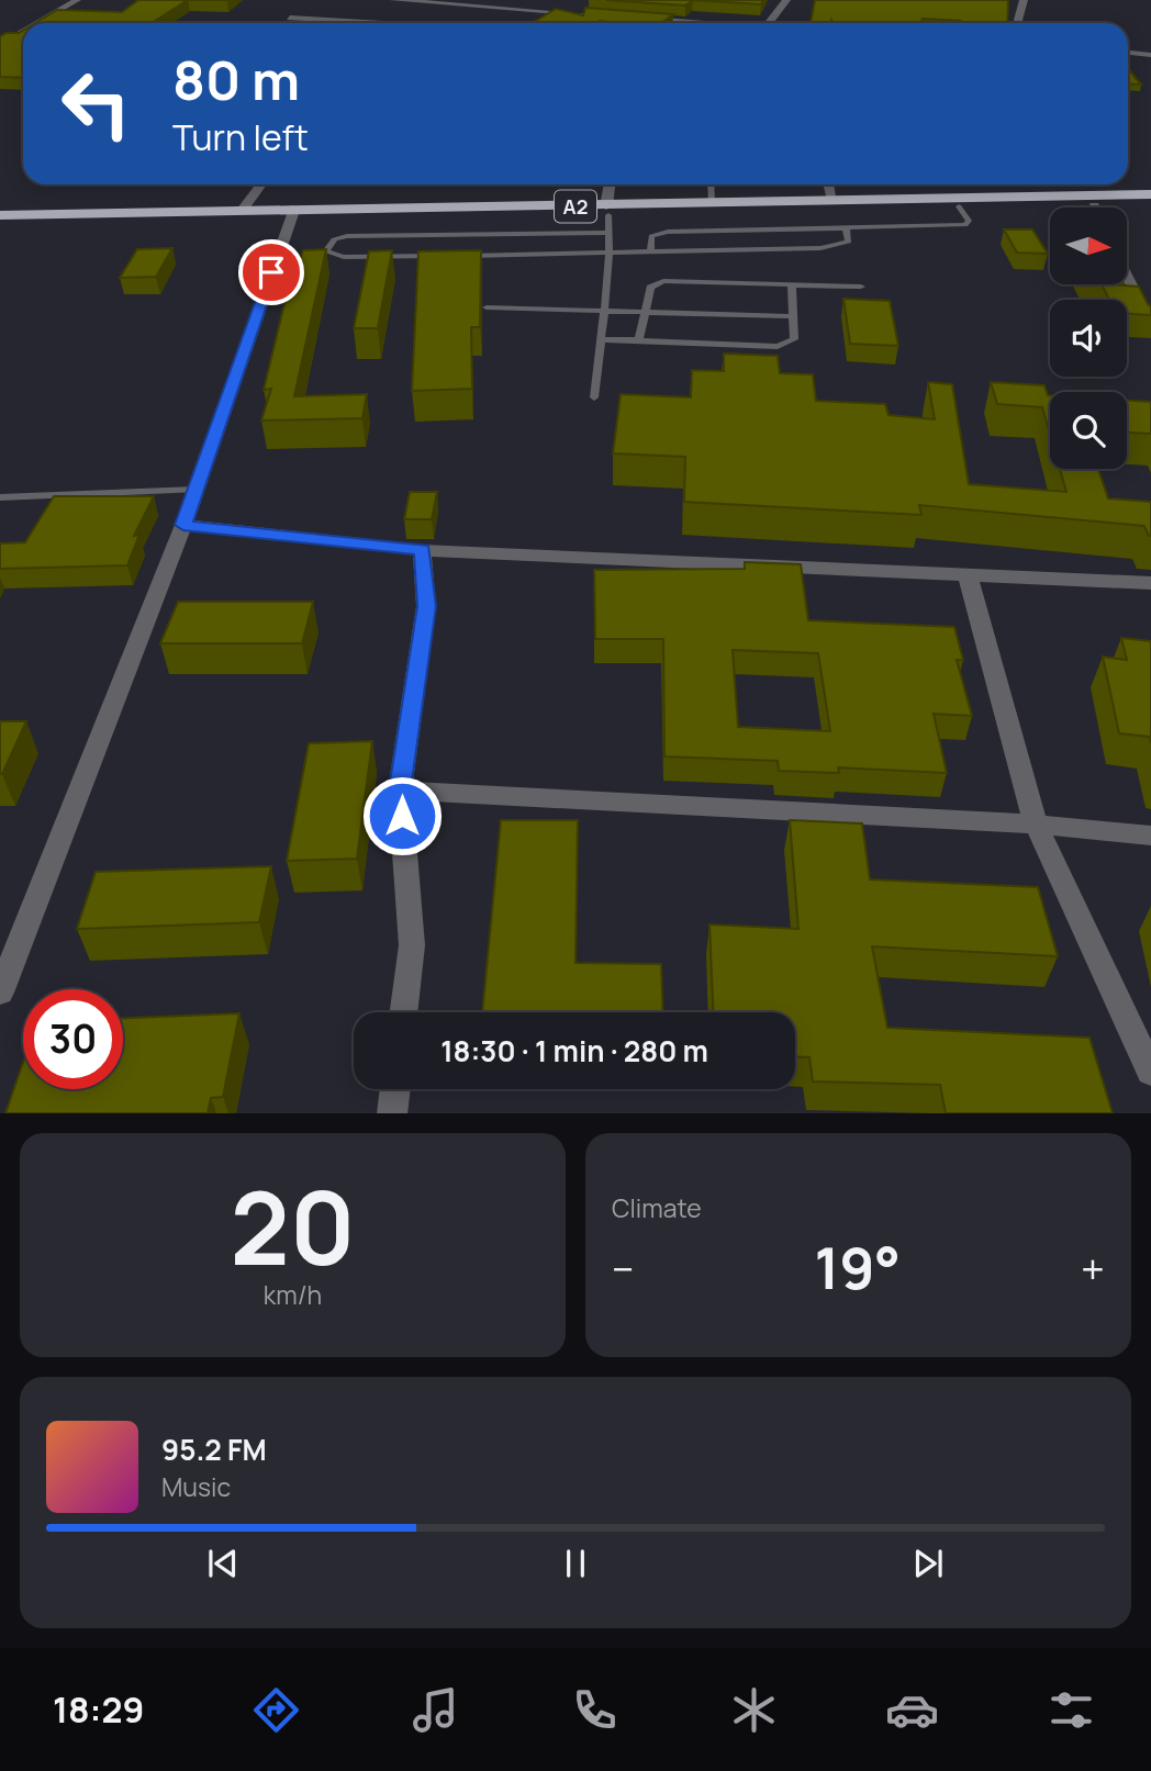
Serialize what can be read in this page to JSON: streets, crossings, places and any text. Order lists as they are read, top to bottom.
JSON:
{
  "streets": {
    "highway": ["A2"]
  },
  "north": "right",
  "page": {
    "turn": ["80 m", "Turn left"],
    "limit": "30",
    "trip": "18:30 · 1 min · 280 m",
    "tile": [
      ["20", "km/h"],
      "Climate"
    ],
    "heat": ["−", "19°", "+"],
    "song": ["95.2 FM", "Music"],
    "tabs": "18:29"
  }
}
